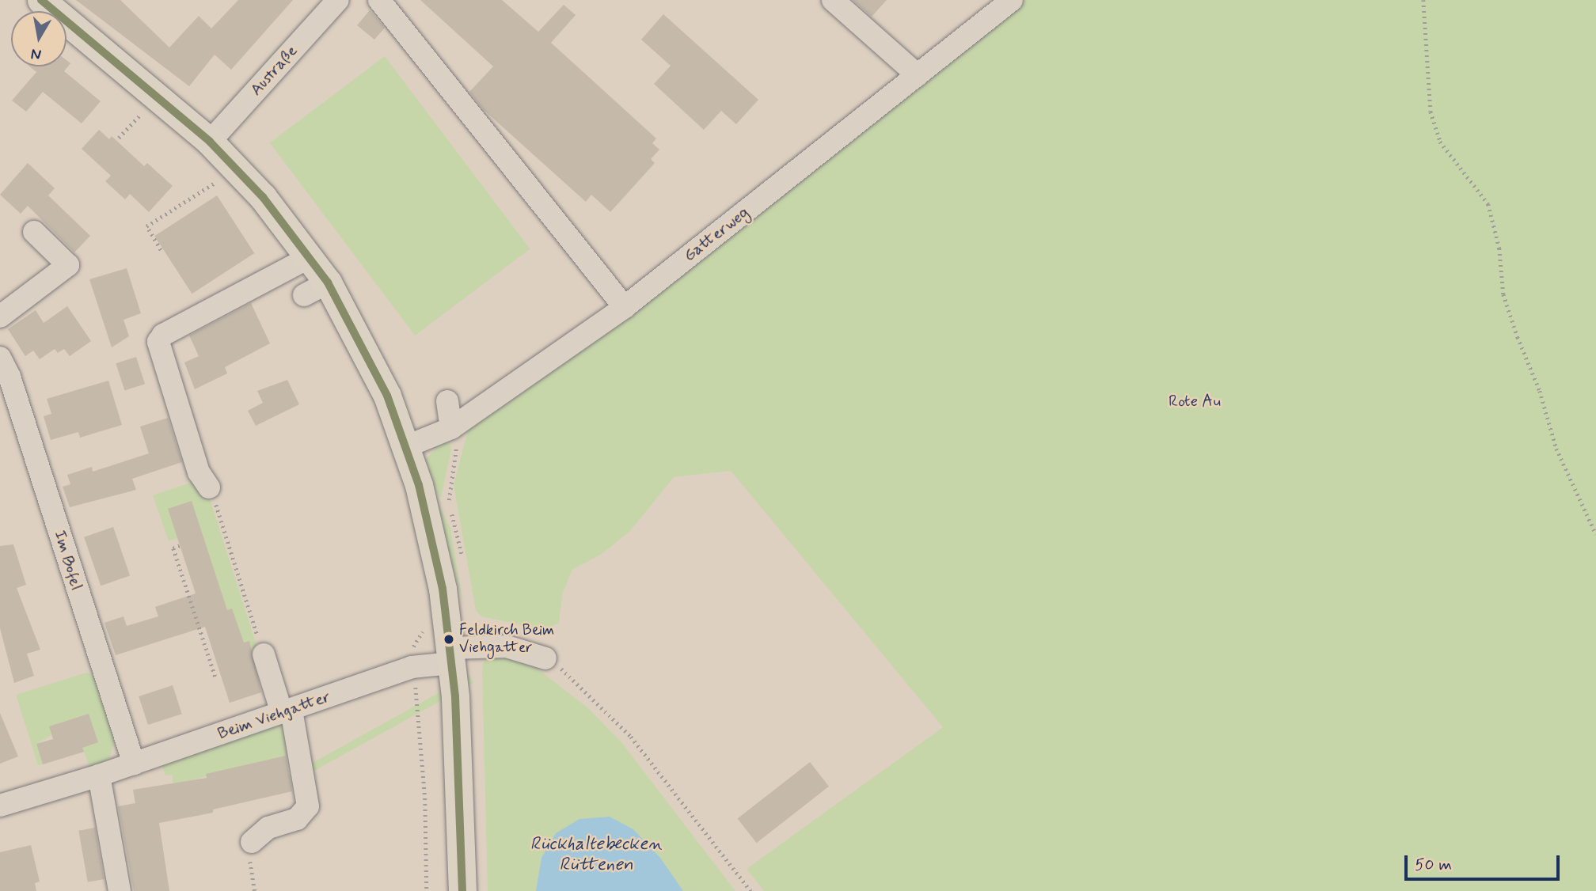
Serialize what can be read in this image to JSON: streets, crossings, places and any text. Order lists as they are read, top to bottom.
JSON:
{
  "streets": {
    "street": [
      "Austraße",
      "Gatterweg",
      "Im Bofel",
      "Beim Viehgatter"
    ]
  },
  "crossings": [
    ["Im Bofel", "Beim Viehgatter"]
  ],
  "water": ["Rückhaltebecken Rüttenen"],
  "parks": ["Rote Au"],
  "places": ["Feldkirch Beim Viehgatter"],
  "scale_bar": "50 m",
  "north": "bottom"
}
